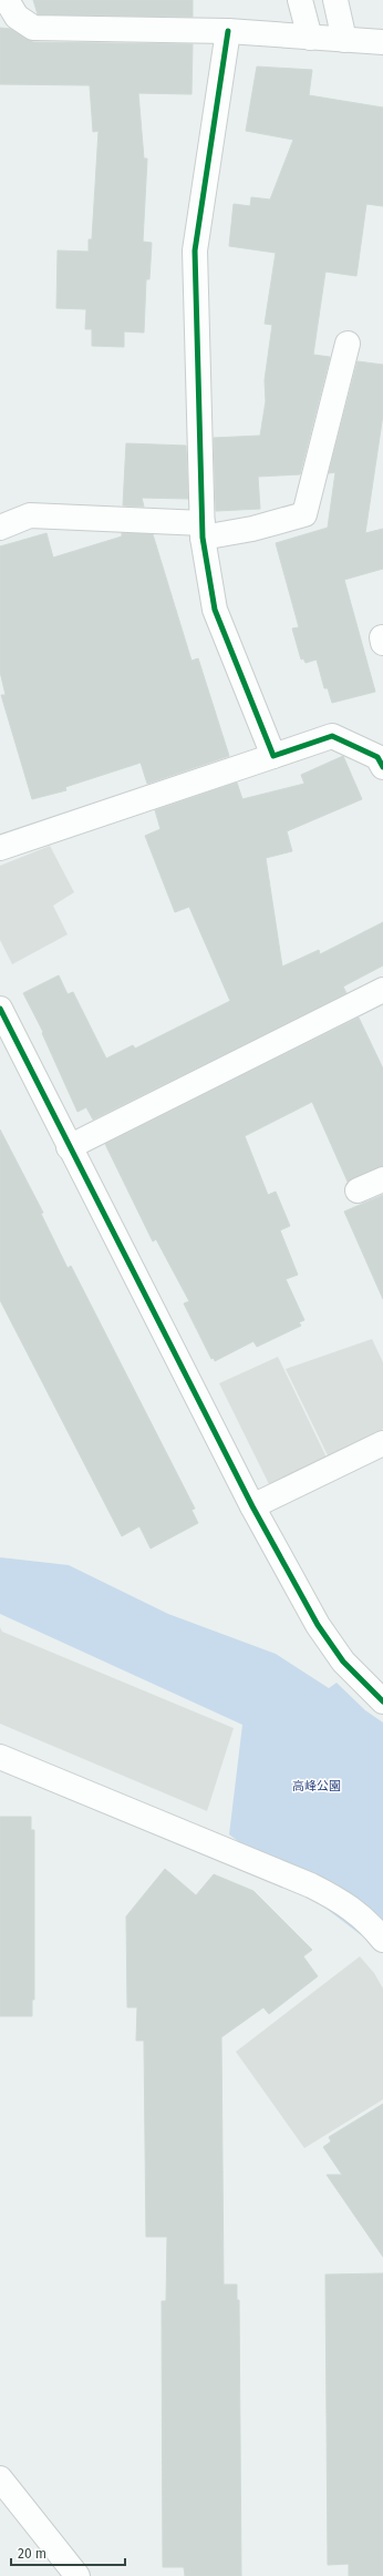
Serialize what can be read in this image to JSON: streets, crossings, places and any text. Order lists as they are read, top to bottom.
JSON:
{
  "parks": ["高峰公園"],
  "scale_bar": "20 m"
}
